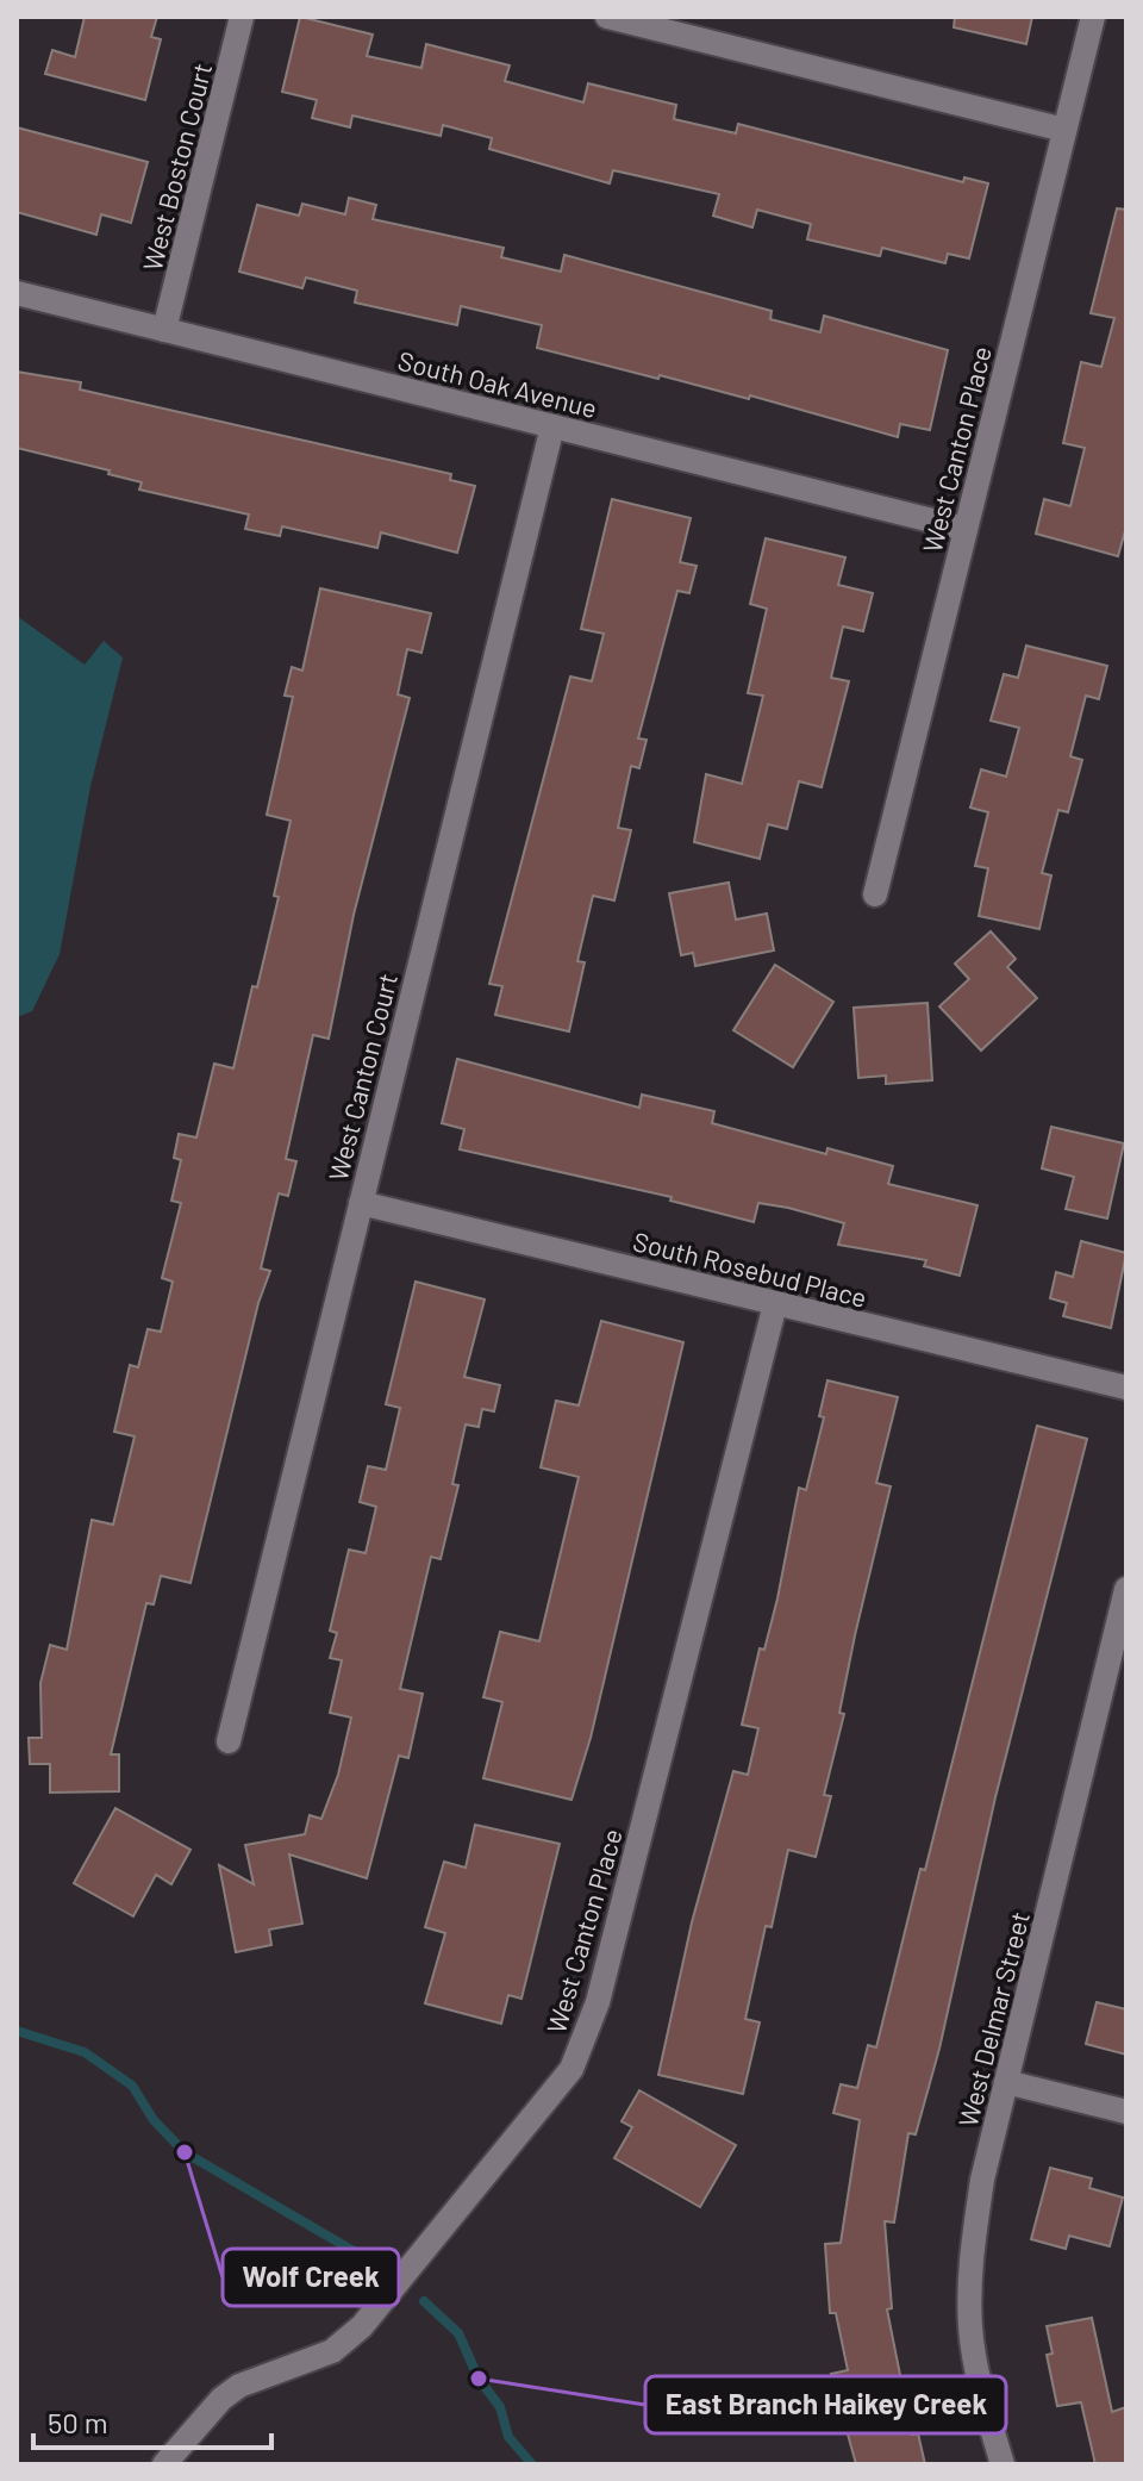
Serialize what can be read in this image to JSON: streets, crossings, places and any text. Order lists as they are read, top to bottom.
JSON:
{
  "streets": {
    "street": [
      "West Boston Court",
      "South Oak Avenue",
      "West Canton Place",
      "West Canton Court",
      "South Rosebud Place",
      "West Delmar Street"
    ]
  },
  "crossings": [
    ["West Boston Court", "South Oak Avenue"],
    ["South Oak Avenue", "West Canton Place"],
    ["South Oak Avenue", "West Canton Court"],
    ["West Canton Place", "South Rosebud Place"],
    ["West Canton Court", "South Rosebud Place"]
  ],
  "places": ["Wolf Creek", "East Branch Haikey Creek"],
  "scale_bar": "50 m"
}
